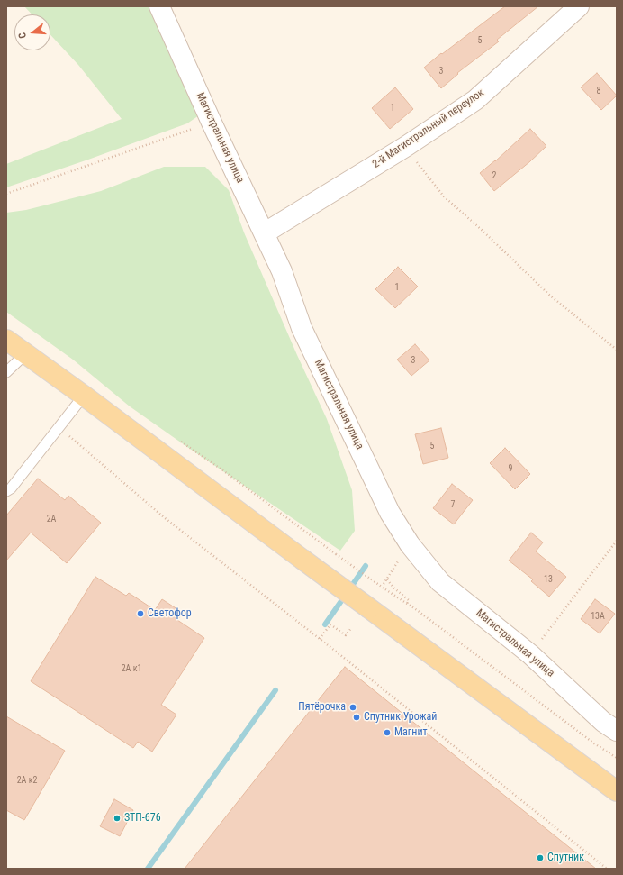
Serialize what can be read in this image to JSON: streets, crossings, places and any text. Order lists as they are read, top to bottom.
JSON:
{
  "streets": {
    "street": ["2-й Магистральный переулок", "Магистральная улица"]
  },
  "crossings": [
    ["2-й Магистральный переулок", "Магистральная улица"]
  ],
  "places": [
    "Светофор",
    "Пятёрочка",
    "Спутник Урожай",
    "Магнит",
    "ЗТП-676",
    "Спутник"
  ],
  "house_numbers": [
    "5",
    "3",
    "8",
    "1",
    "2",
    "1",
    "3",
    "5",
    "9",
    "7",
    "2А",
    "13",
    "13А",
    "2А к1",
    "2А к2"
  ],
  "north": "left"
}
